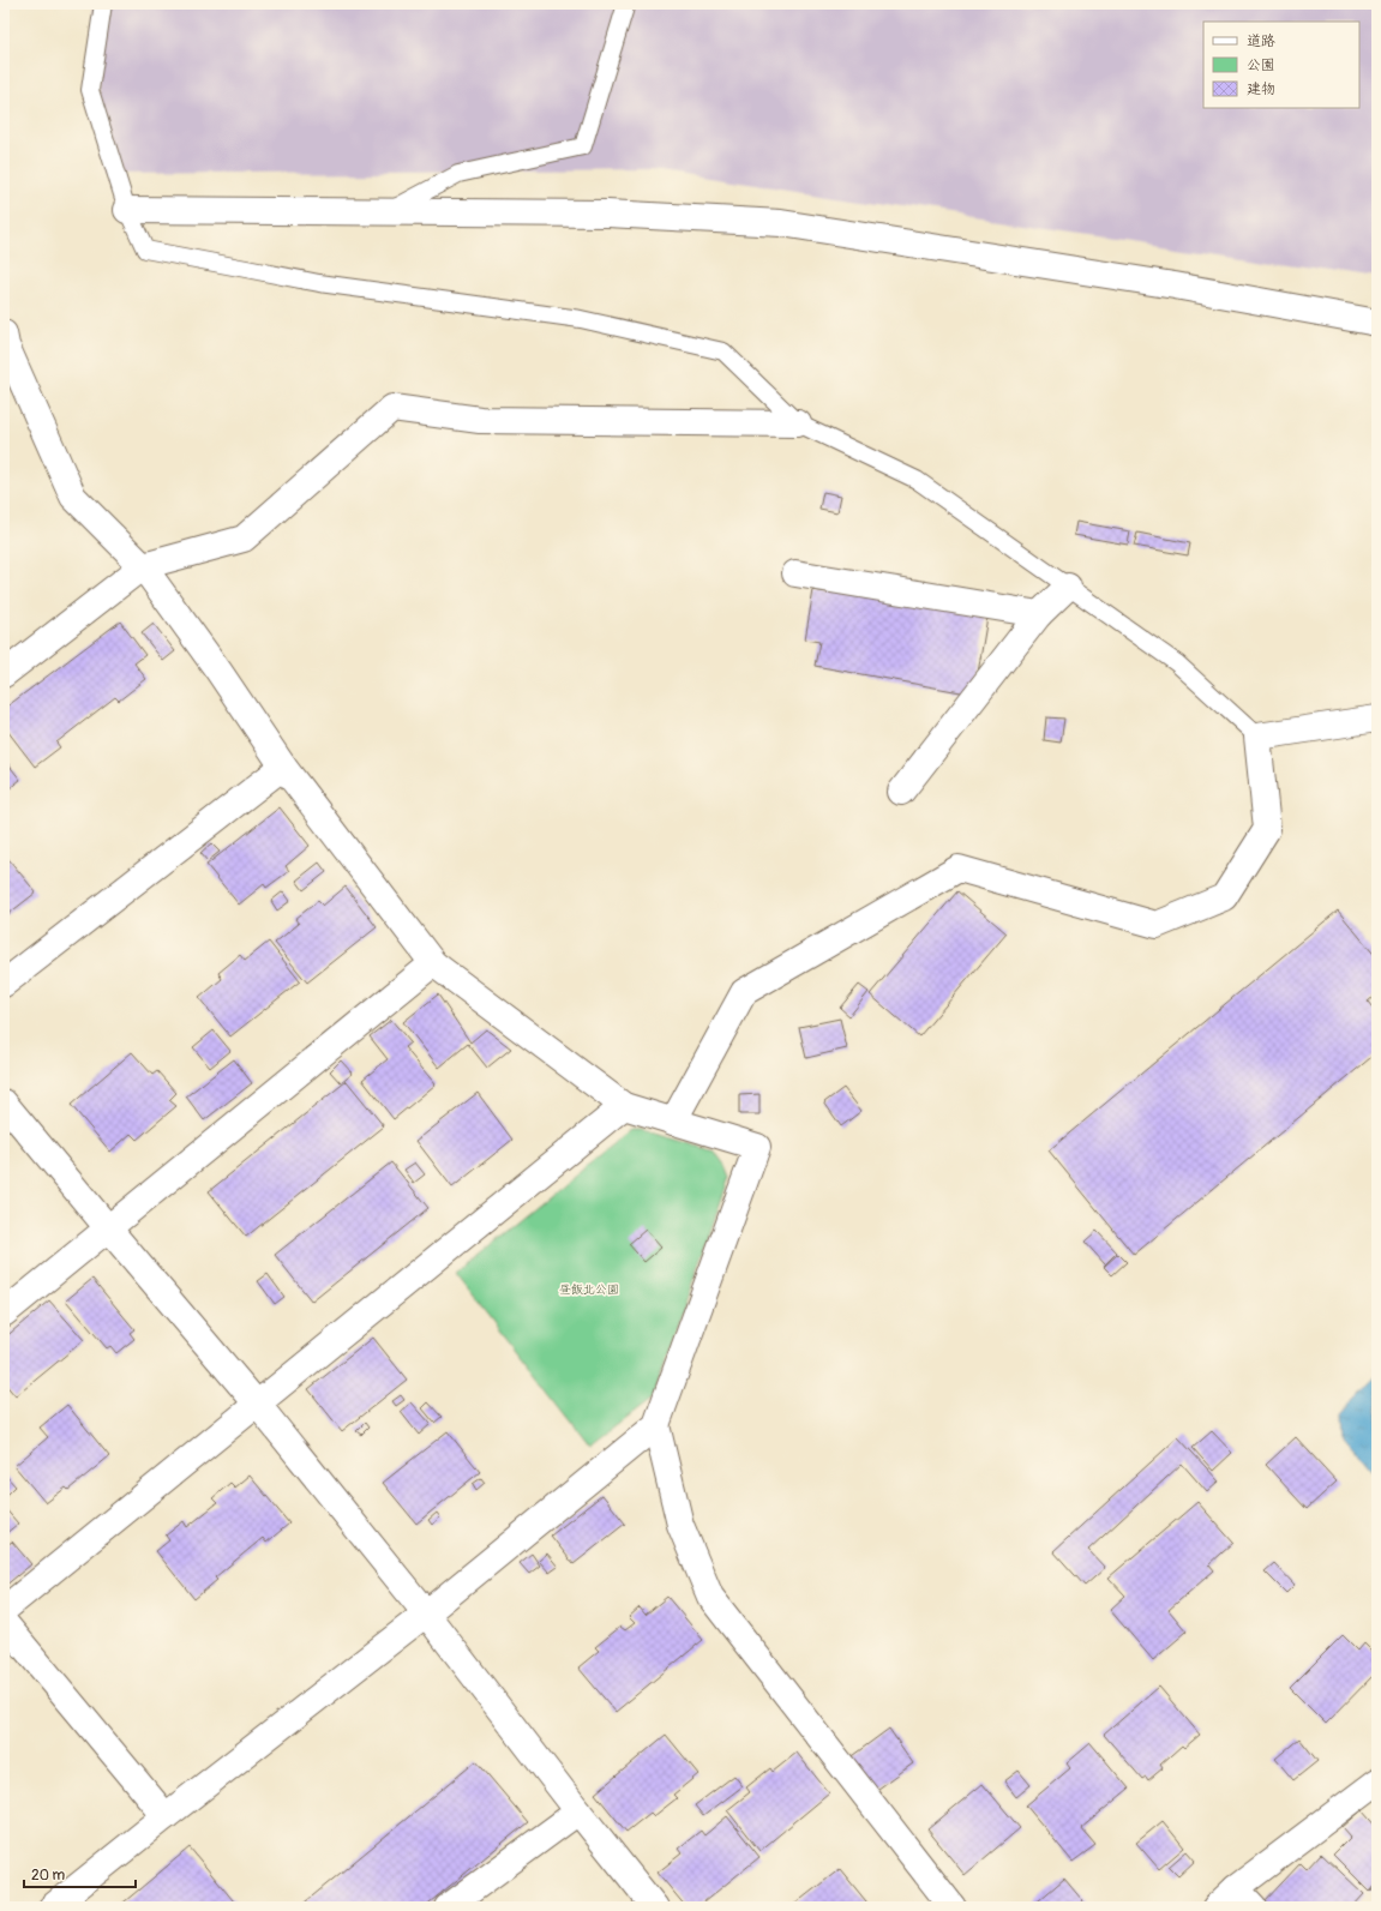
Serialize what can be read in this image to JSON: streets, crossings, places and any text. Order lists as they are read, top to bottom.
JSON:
{
  "parks": ["昼飯北公園"],
  "legend": ["道路", "公園", "建物"],
  "scale_bar": "20 m"
}
